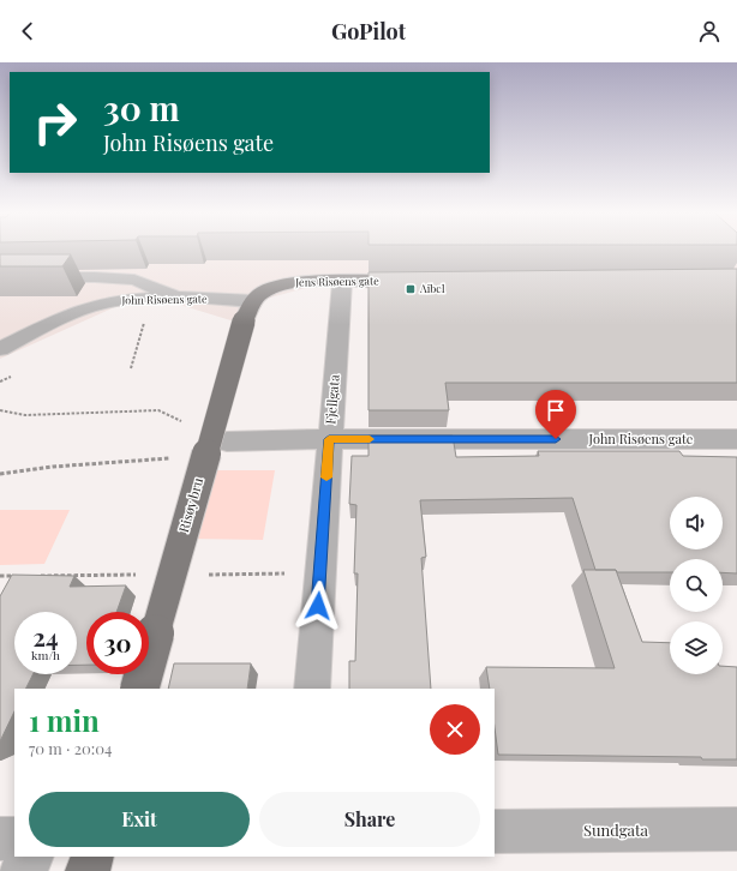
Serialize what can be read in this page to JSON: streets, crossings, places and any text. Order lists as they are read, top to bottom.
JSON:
{
  "streets": {
    "main road": ["Jens Risøens gate", "Risøy bru"],
    "street": ["John Risøens gate", "Fjellgata", "Sundgata"]
  },
  "crossings": [
    ["Jens Risøens gate", "John Risøens gate"],
    ["Jens Risøens gate", "Fjellgata"],
    ["Jens Risøens gate", "Risøy bru"],
    ["John Risøens gate", "Fjellgata"],
    ["John Risøens gate", "Risøy bru"]
  ],
  "places": {
    "transit": ["Aibel"]
  },
  "page": {
    "header": "GoPilot",
    "turn": ["30 m", "John Risøens gate"],
    "speed": "24 km/h",
    "limit": "30",
    "heading": ["1 min", "70 m · 20:04"],
    "buttons": ["Exit", "Share"]
  }
}
